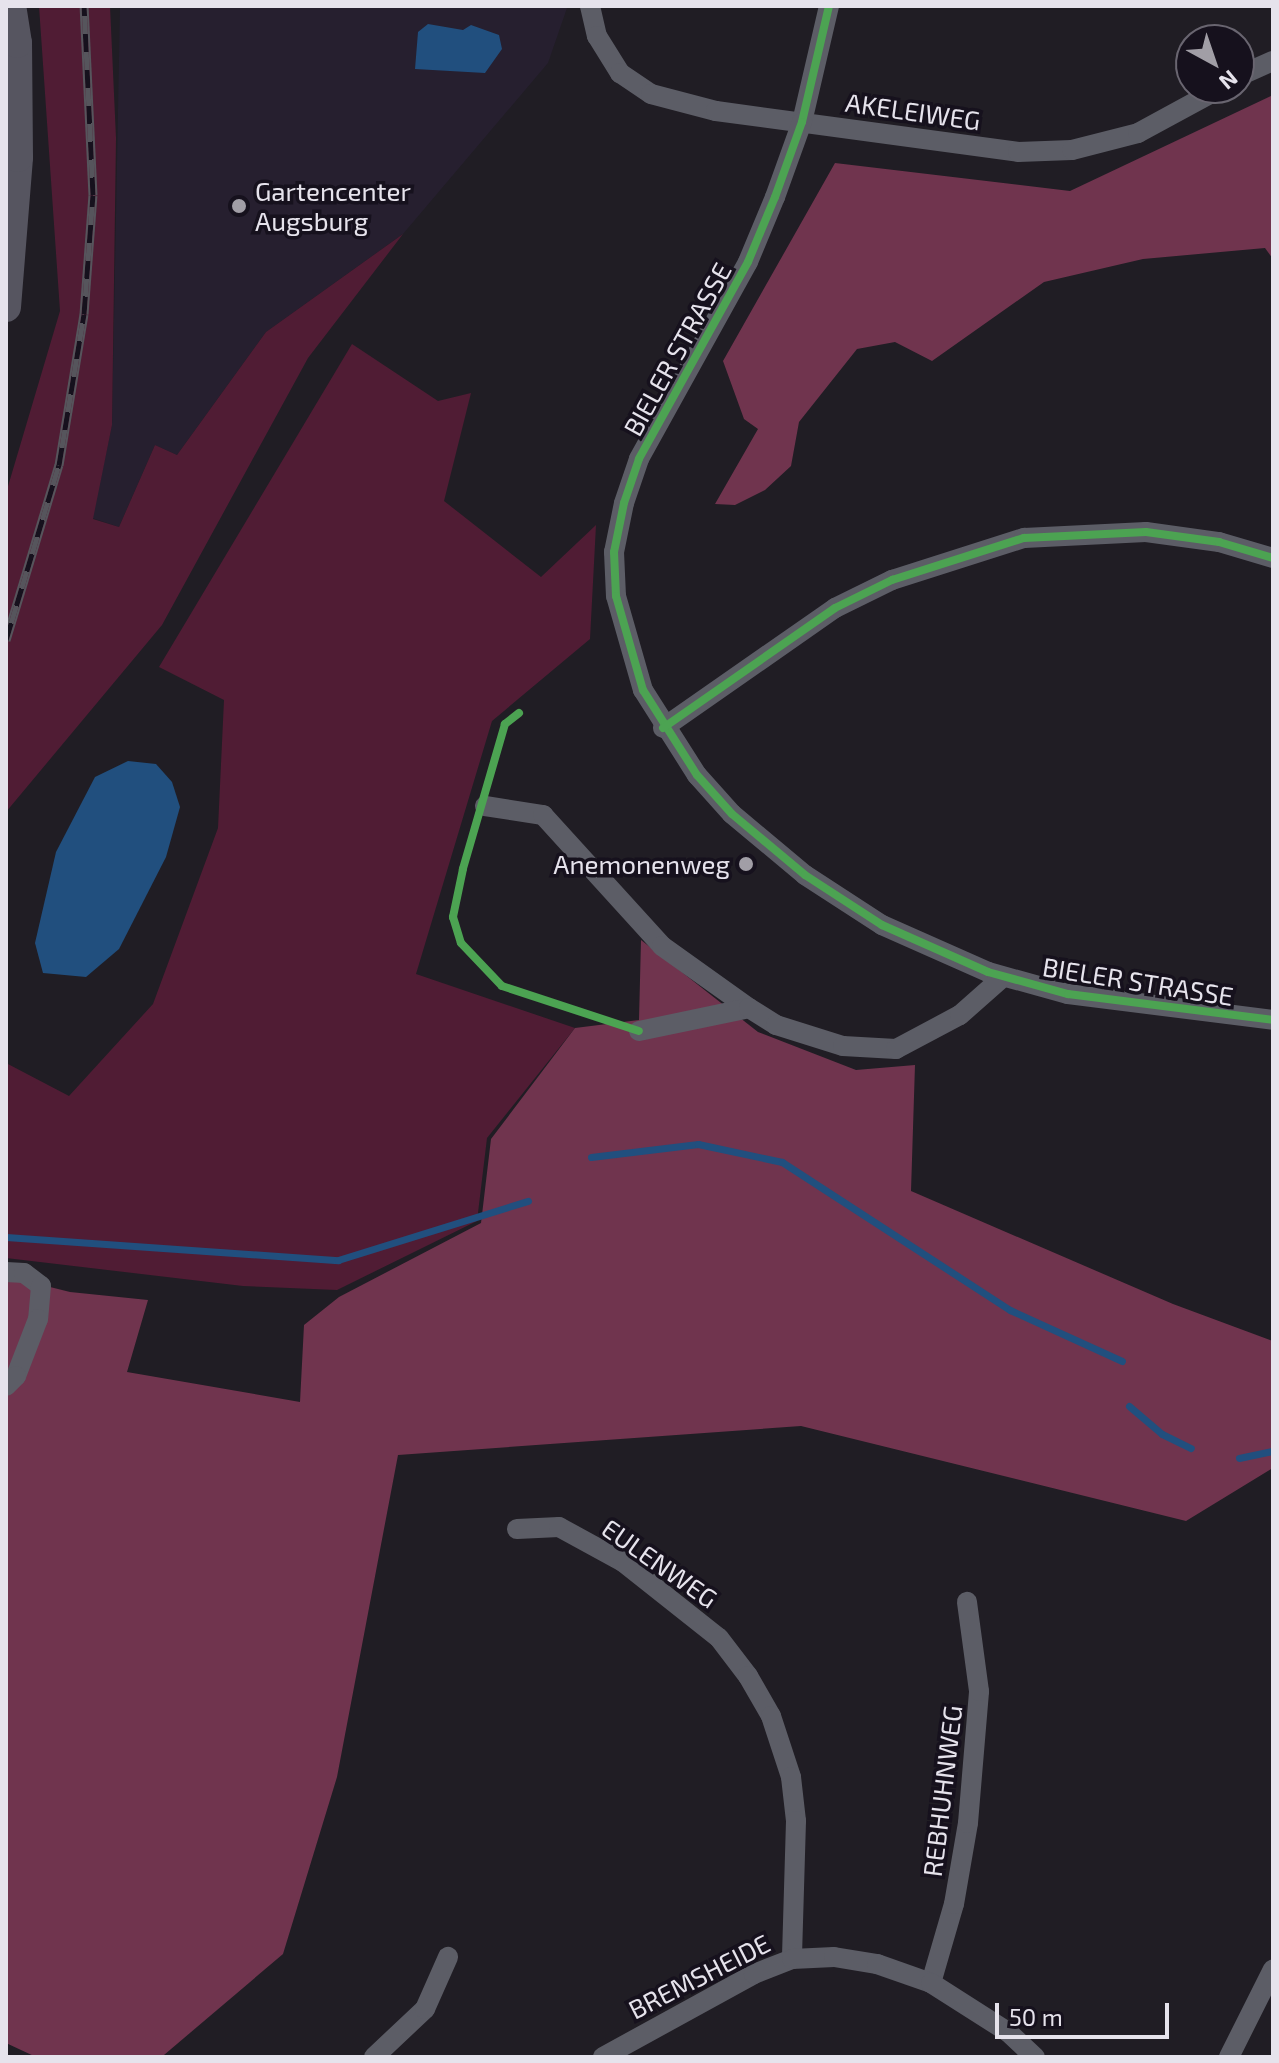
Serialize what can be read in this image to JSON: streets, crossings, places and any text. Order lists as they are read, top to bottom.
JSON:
{
  "streets": {
    "street": [
      "AKELEIWEG",
      "BIELER STRASSE",
      "EULENWEG",
      "REBHUHNWEG",
      "BREMSHEIDE"
    ]
  },
  "crossings": [
    ["AKELEIWEG", "BIELER STRASSE"],
    ["EULENWEG", "BREMSHEIDE"],
    ["REBHUHNWEG", "BREMSHEIDE"]
  ],
  "places": ["Gartencenter Augsburg", "Anemonenweg"],
  "scale_bar": "50 m",
  "north": "bottom right"
}
